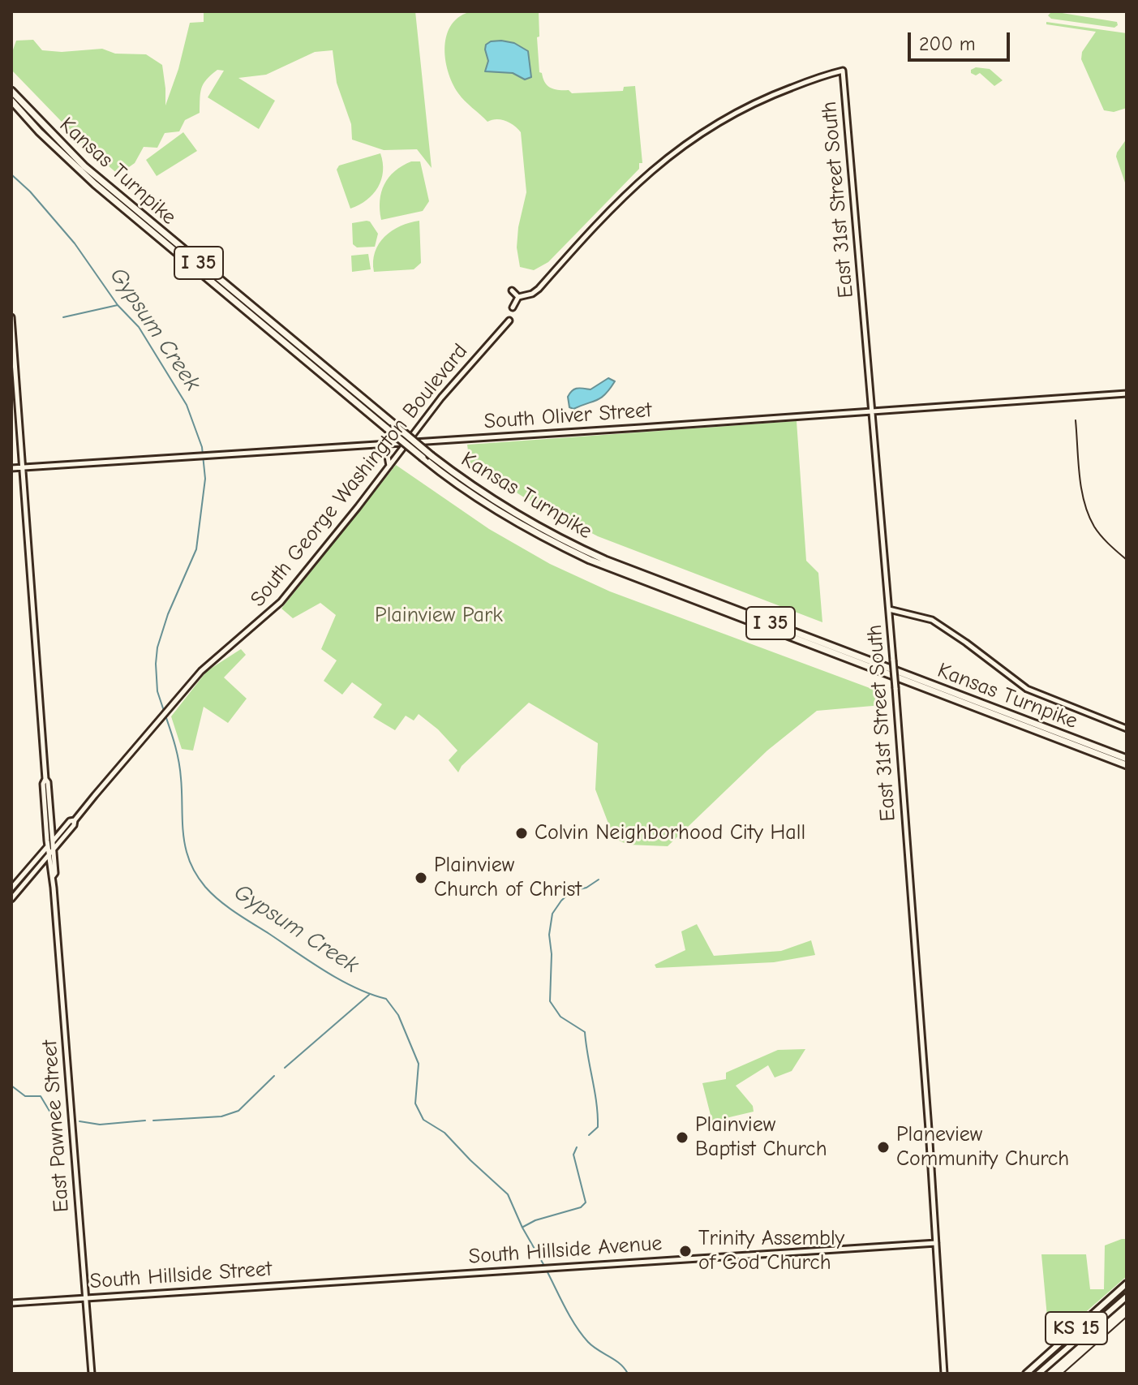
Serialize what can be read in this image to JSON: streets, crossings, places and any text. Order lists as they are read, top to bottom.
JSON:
{
  "streets": {
    "highway": ["Kansas Turnpike", "I 35"],
    "main road": [
      "East 31st Street South",
      "South Oliver Street",
      "South George Washington Boulevard",
      "East Pawnee Street",
      "South Hillside Avenue",
      "South Hillside Street",
      "KS 15"
    ]
  },
  "crossings": [
    ["East 31st Street South", "South Oliver Street"],
    ["East 31st Street South", "South Hillside Avenue"],
    ["South Oliver Street", "South George Washington Boulevard"],
    ["South Oliver Street", "East Pawnee Street"],
    ["South George Washington Boulevard", "East Pawnee Street"],
    ["East Pawnee Street", "South Hillside Street"],
    ["South Hillside Avenue", "South Hillside Street"]
  ],
  "water": ["Gypsum Creek"],
  "parks": ["Plainview Park"],
  "places": [
    "Colvin Neighborhood City Hall",
    "Plainview Church of Christ",
    "Plainview Baptist Church",
    "Planeview Community Church",
    "Trinity Assembly of God Church"
  ],
  "scale_bar": "200 m"
}
